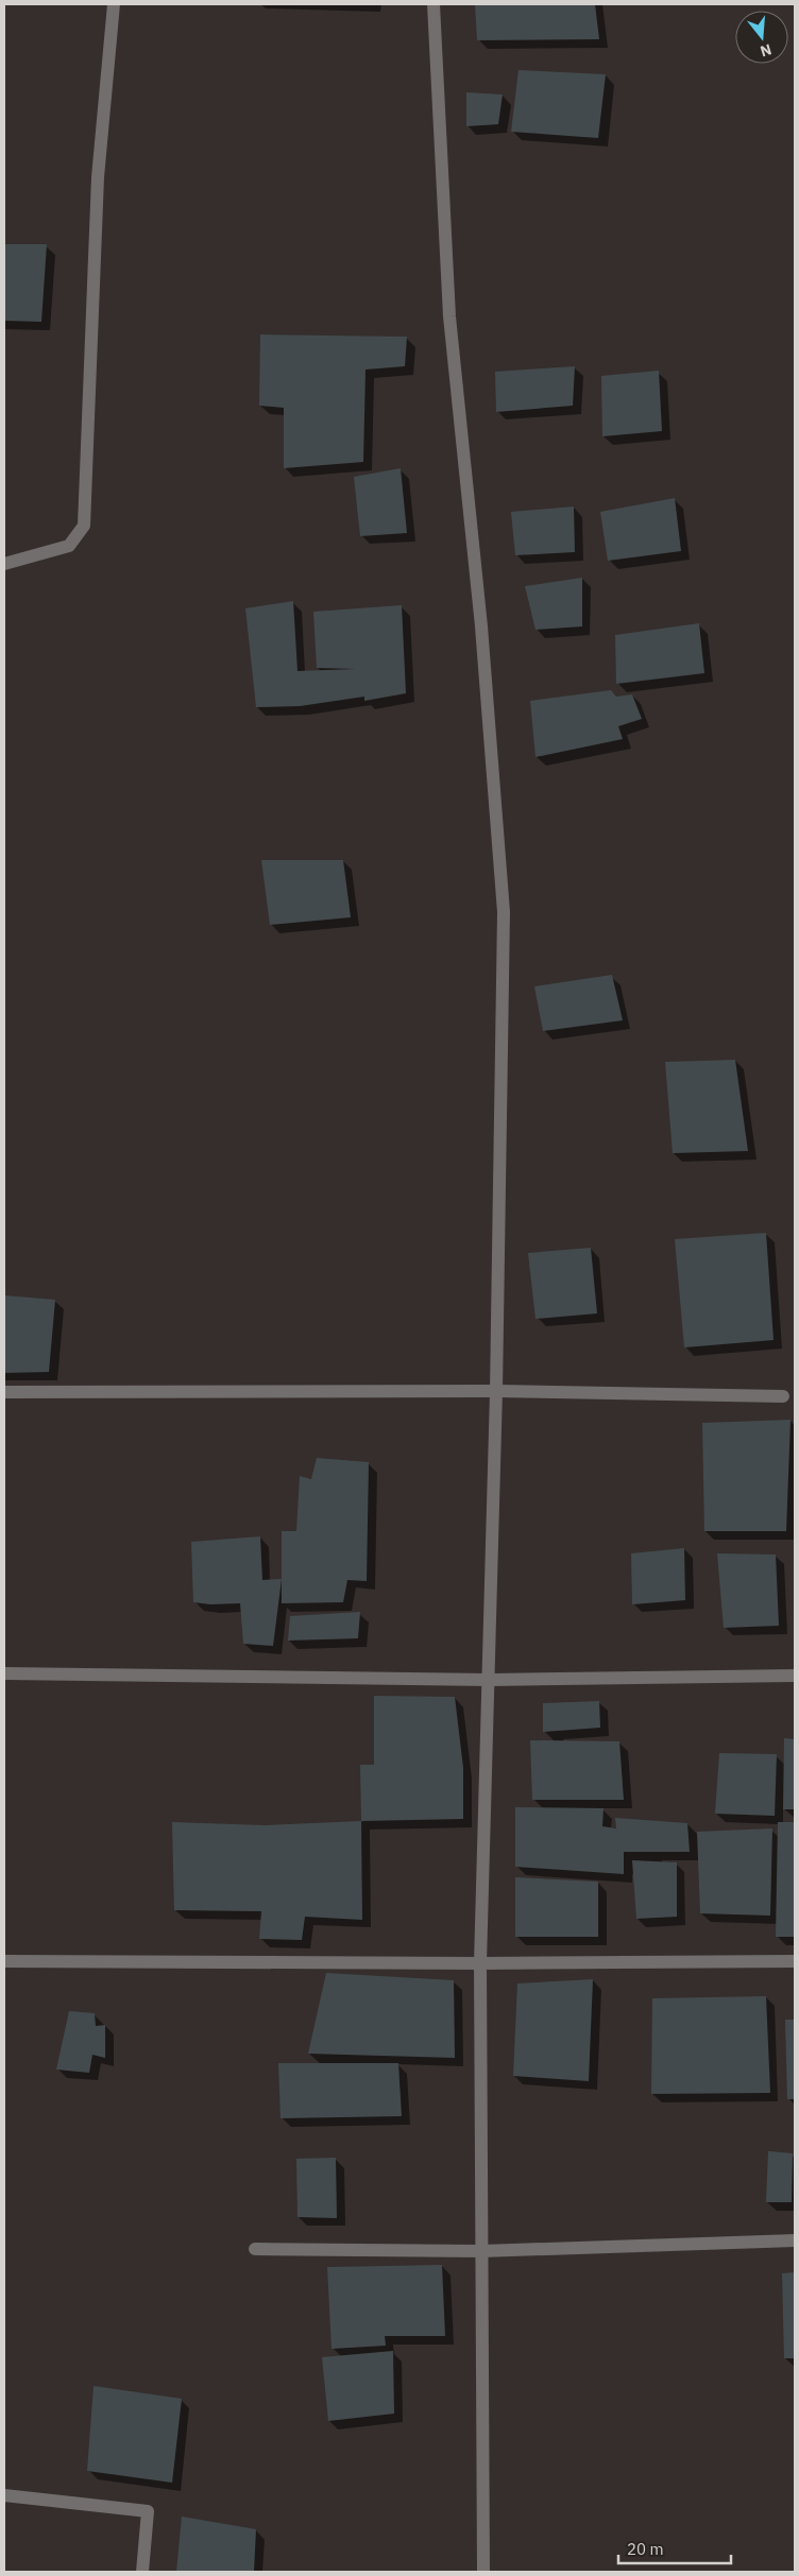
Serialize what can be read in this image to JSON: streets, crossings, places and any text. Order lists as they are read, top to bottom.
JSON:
{
  "scale_bar": "20 m",
  "north": "bottom"
}
